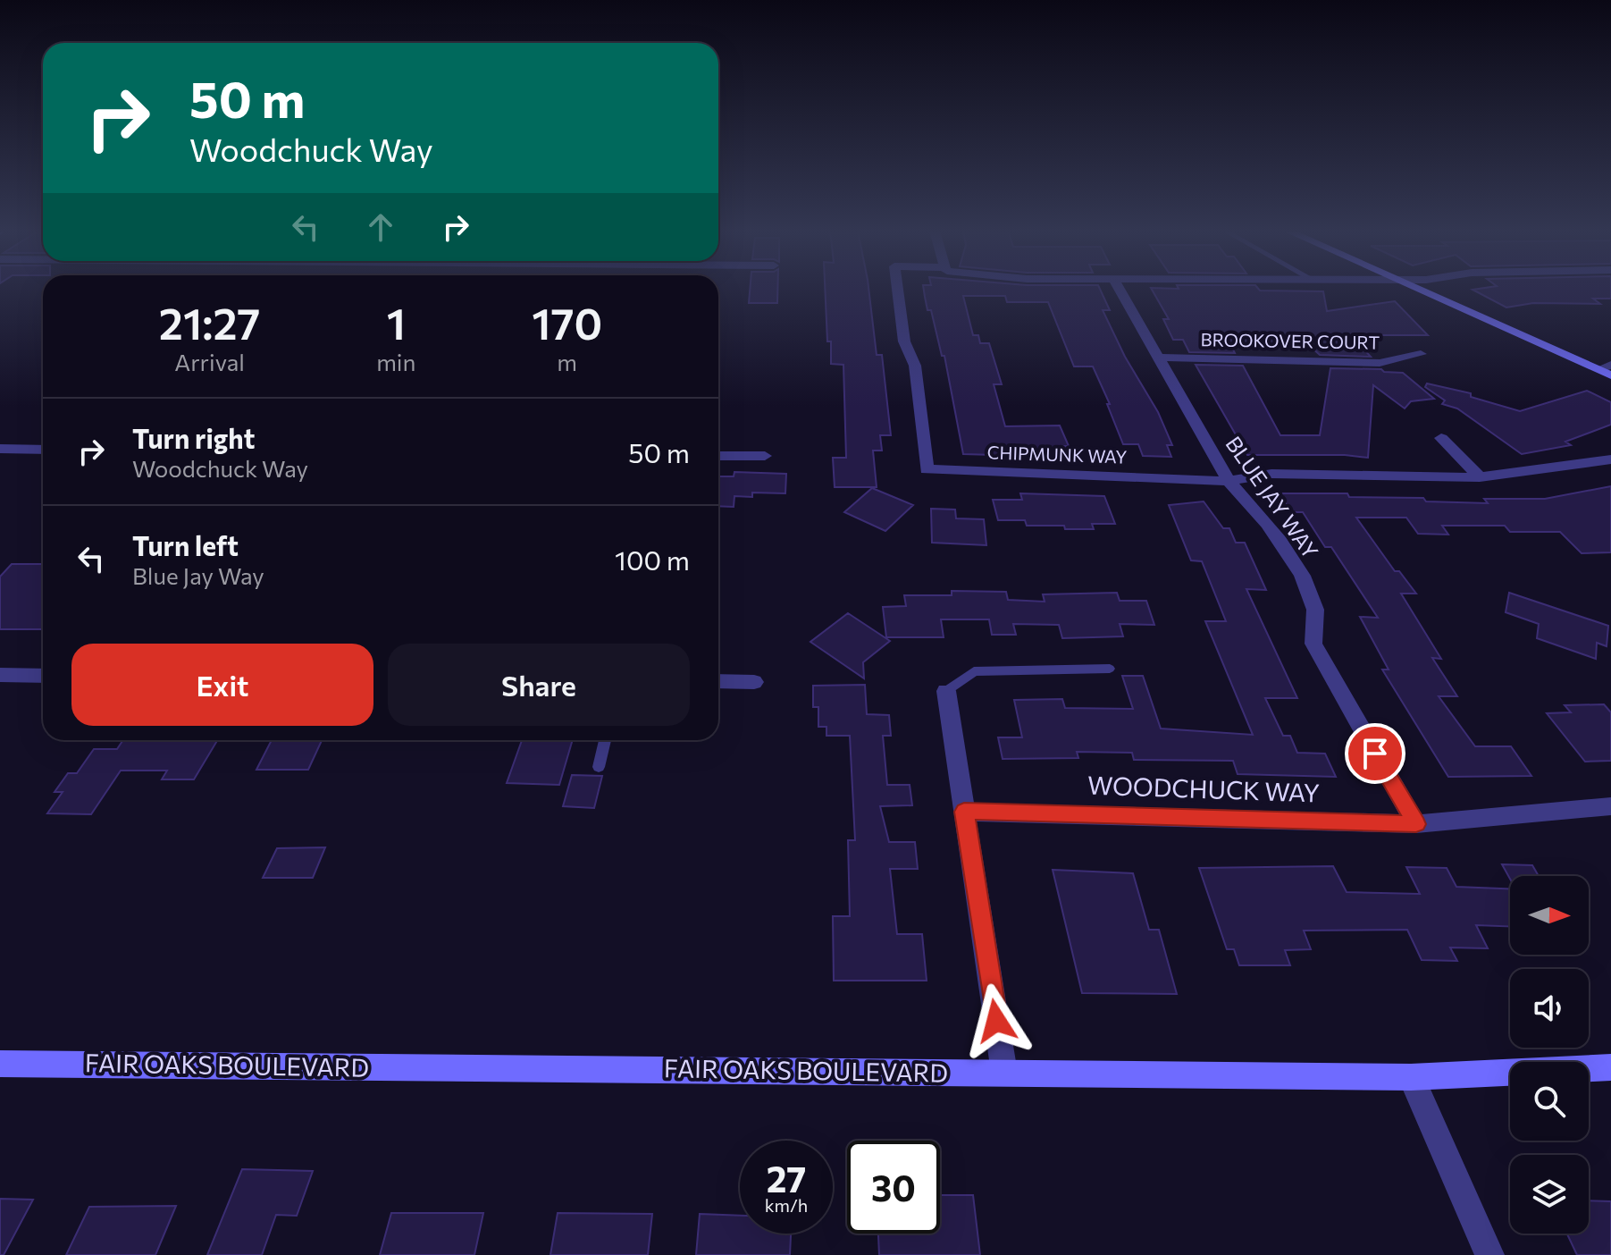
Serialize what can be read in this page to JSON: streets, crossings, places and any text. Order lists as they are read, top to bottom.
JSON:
{
  "streets": {
    "main road": ["FAIR OAKS BOULEVARD"],
    "street": [
      "BROOKOVER COURT",
      "CHIPMUNK WAY",
      "BLUE JAY WAY",
      "WOODCHUCK WAY"
    ]
  },
  "crossings": [
    ["BROOKOVER COURT", "BLUE JAY WAY"],
    ["CHIPMUNK WAY", "BLUE JAY WAY"],
    ["BLUE JAY WAY", "WOODCHUCK WAY"]
  ],
  "north": "right",
  "page": {
    "turn": ["50 m", "Woodchuck Way"],
    "eta": [
      "21:27",
      "Arrival",
      "1",
      "min",
      "170",
      "m"
    ],
    "list": [
      {
        "name": "Turn right",
        "note": "Woodchuck Way",
        "value": "50 m"
      },
      {
        "name": "Turn left",
        "note": "Blue Jay Way",
        "value": "100 m"
      }
    ],
    "buttons": ["Exit", "Share"],
    "speed": "27 km/h",
    "limit": "30"
  }
}
